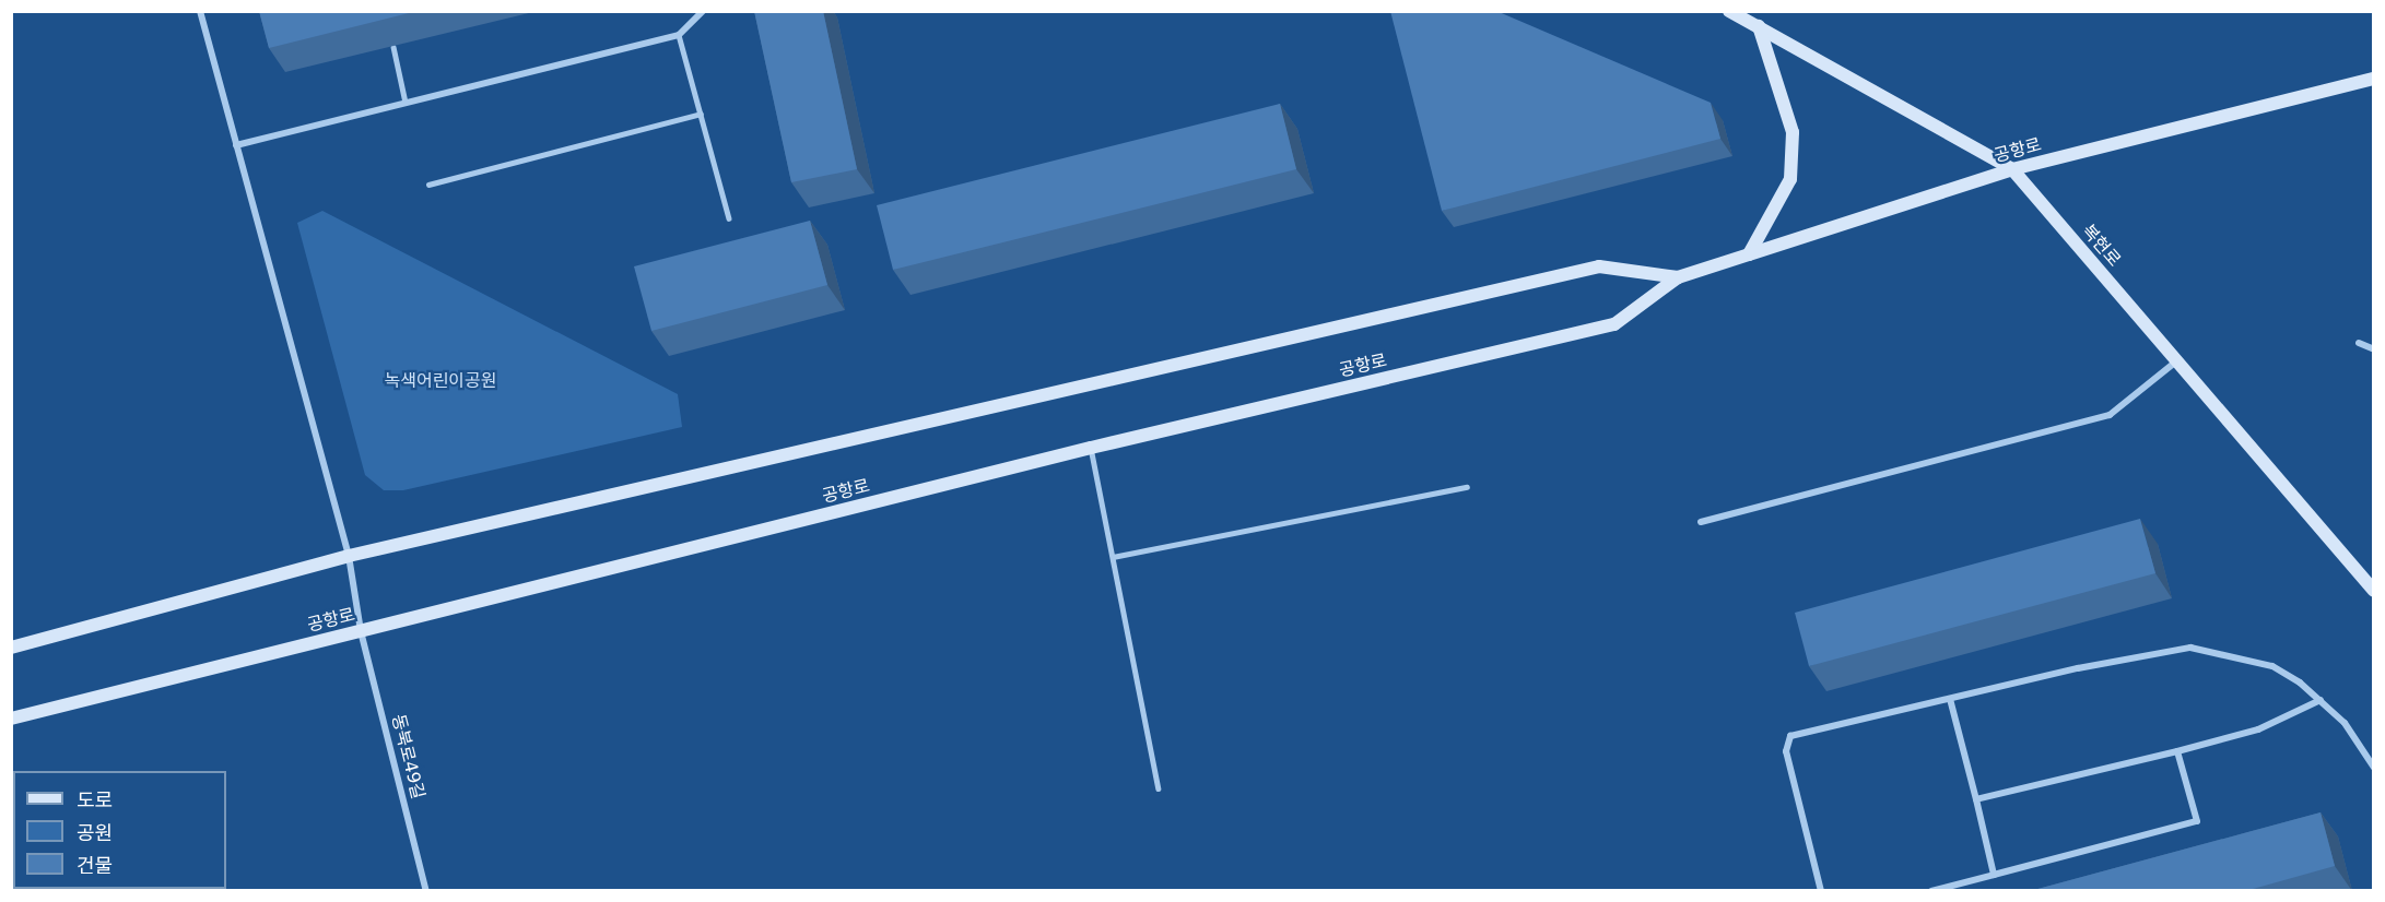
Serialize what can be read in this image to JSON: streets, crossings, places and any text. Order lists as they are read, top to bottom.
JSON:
{
  "streets": {
    "main road": ["공항로", "복현로"],
    "street": ["동북로49길"]
  },
  "crossings": [
    ["공항로", "복현로"],
    ["공항로", "동북로49길"]
  ],
  "parks": ["녹색어린이공원"],
  "legend": ["도로", "공원", "건물"]
}
